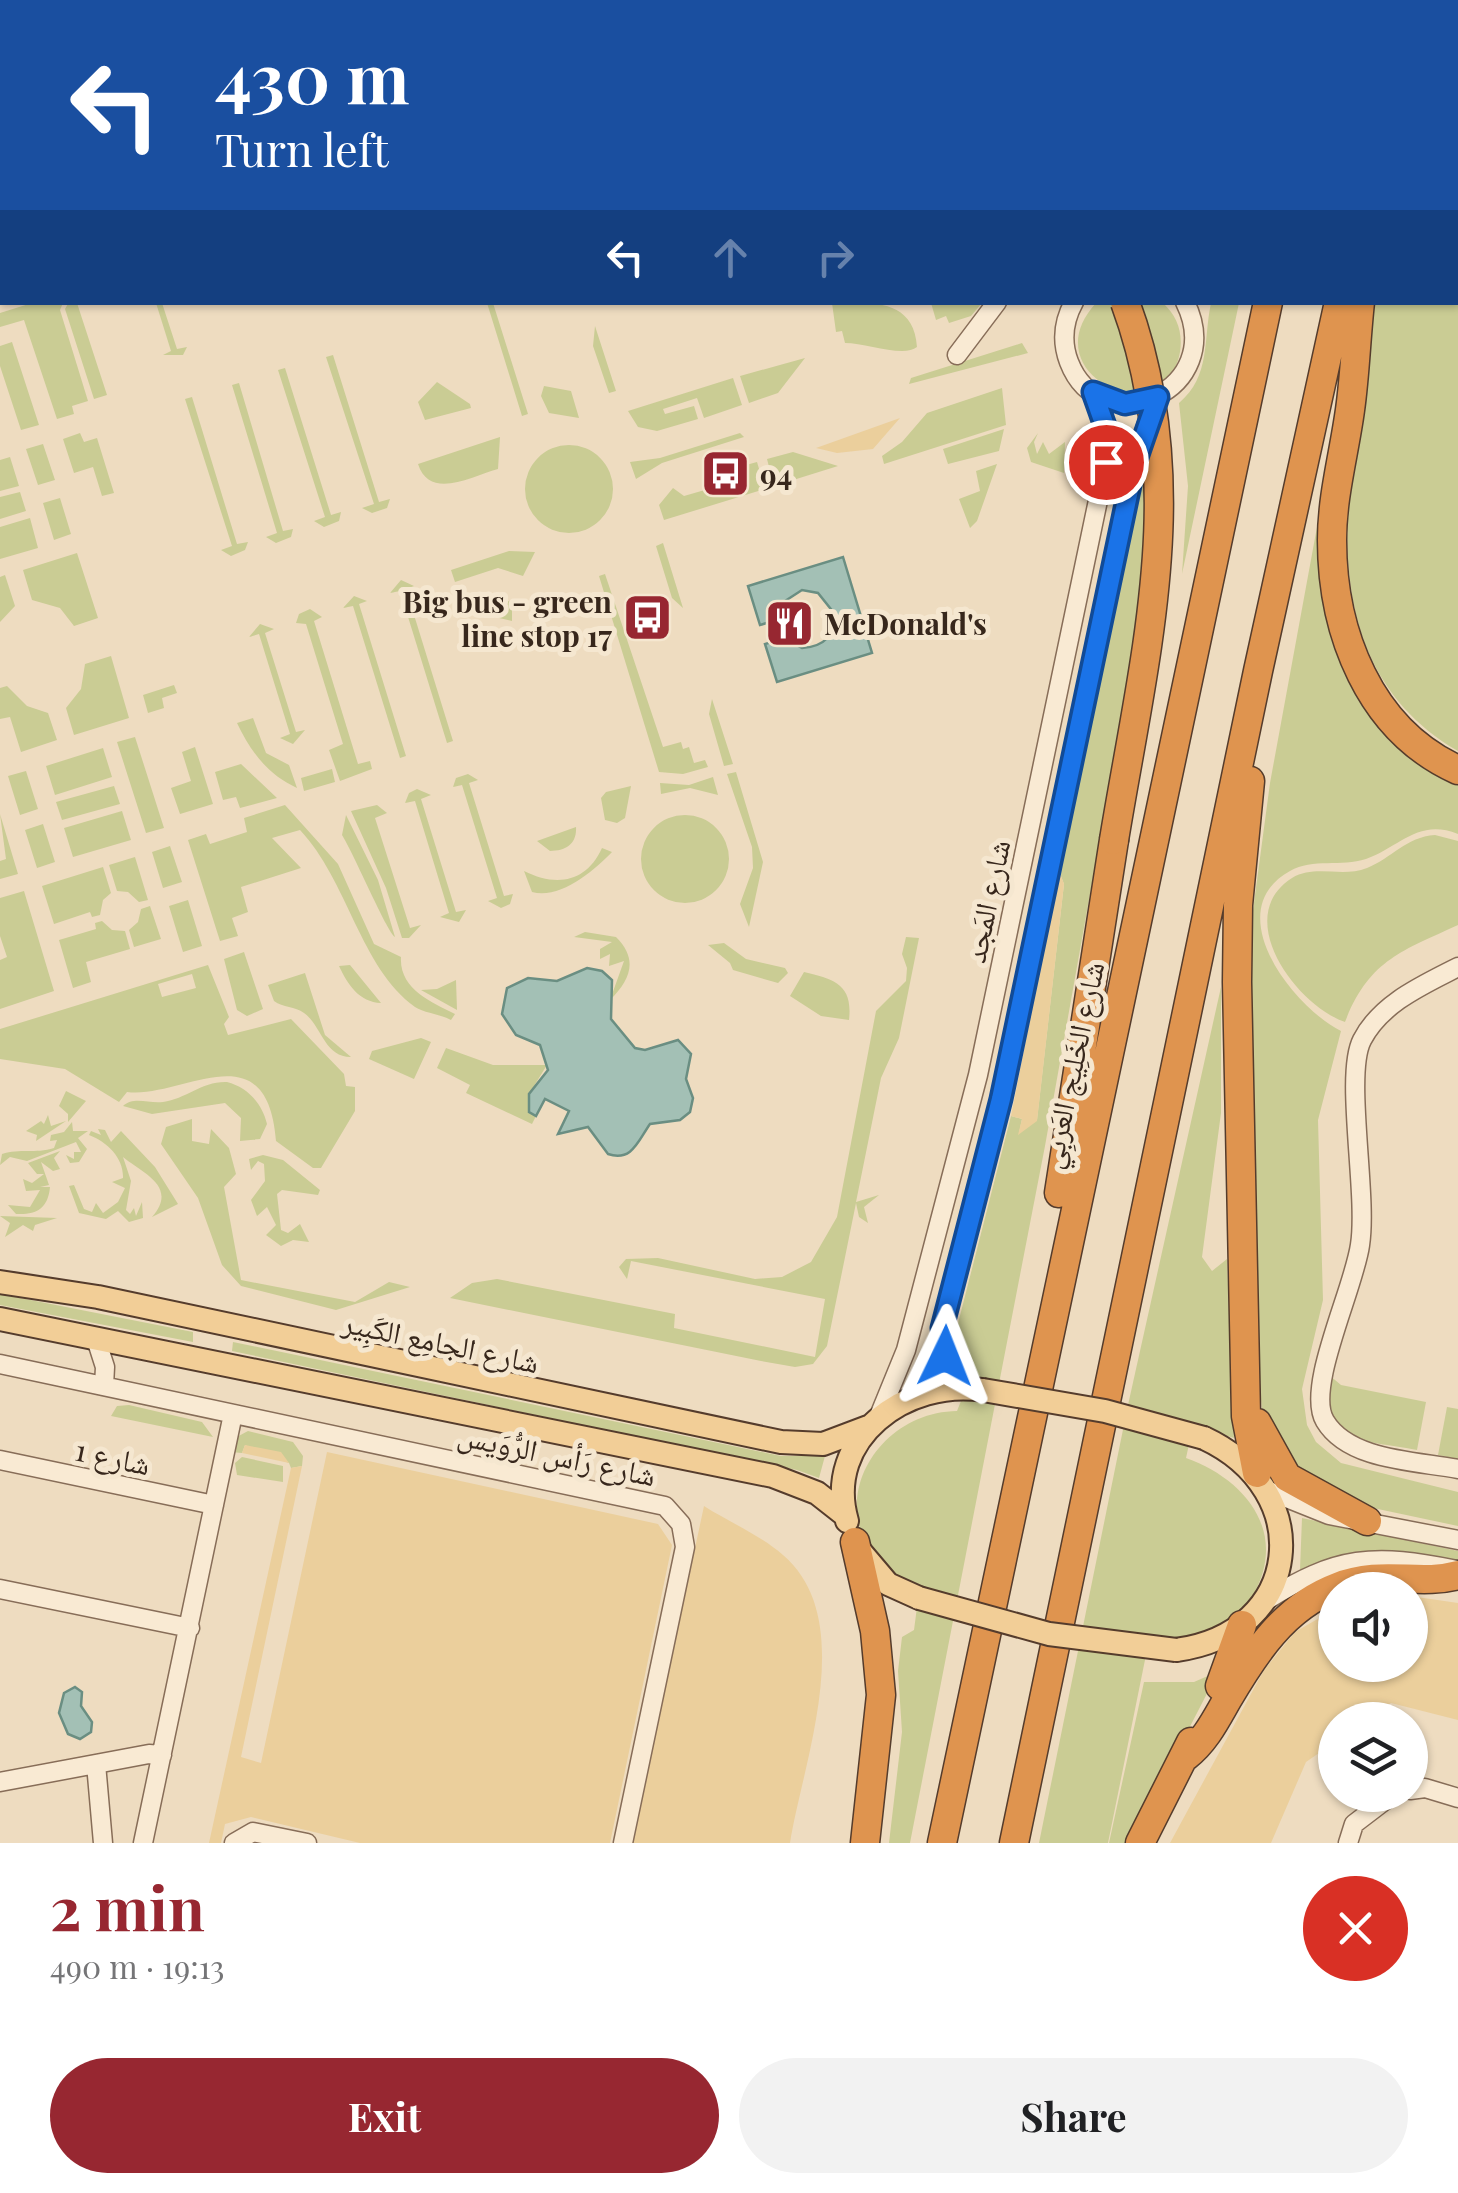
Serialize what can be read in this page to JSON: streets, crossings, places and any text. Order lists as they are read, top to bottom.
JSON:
{
  "streets": {
    "highway": ["شارع الخَلِيج العَربِي"],
    "main road": ["شارع الجامِع الكَبِير"],
    "street": ["شارع المَجد", "شارع رَأس الرُّوَيس", "شارع 1"]
  },
  "crossings": [
    ["شارع المَجد", "شارع الجامِع الكَبِير"]
  ],
  "places": {
    "bus stop": ["94", "Big bus - green line stop 17"],
    "restaurant": ["McDonald's"]
  },
  "page": {
    "turn": ["430 m", "Turn left"],
    "heading": ["2 min", "490 m · 19:13"],
    "buttons": ["Exit", "Share"]
  }
}
